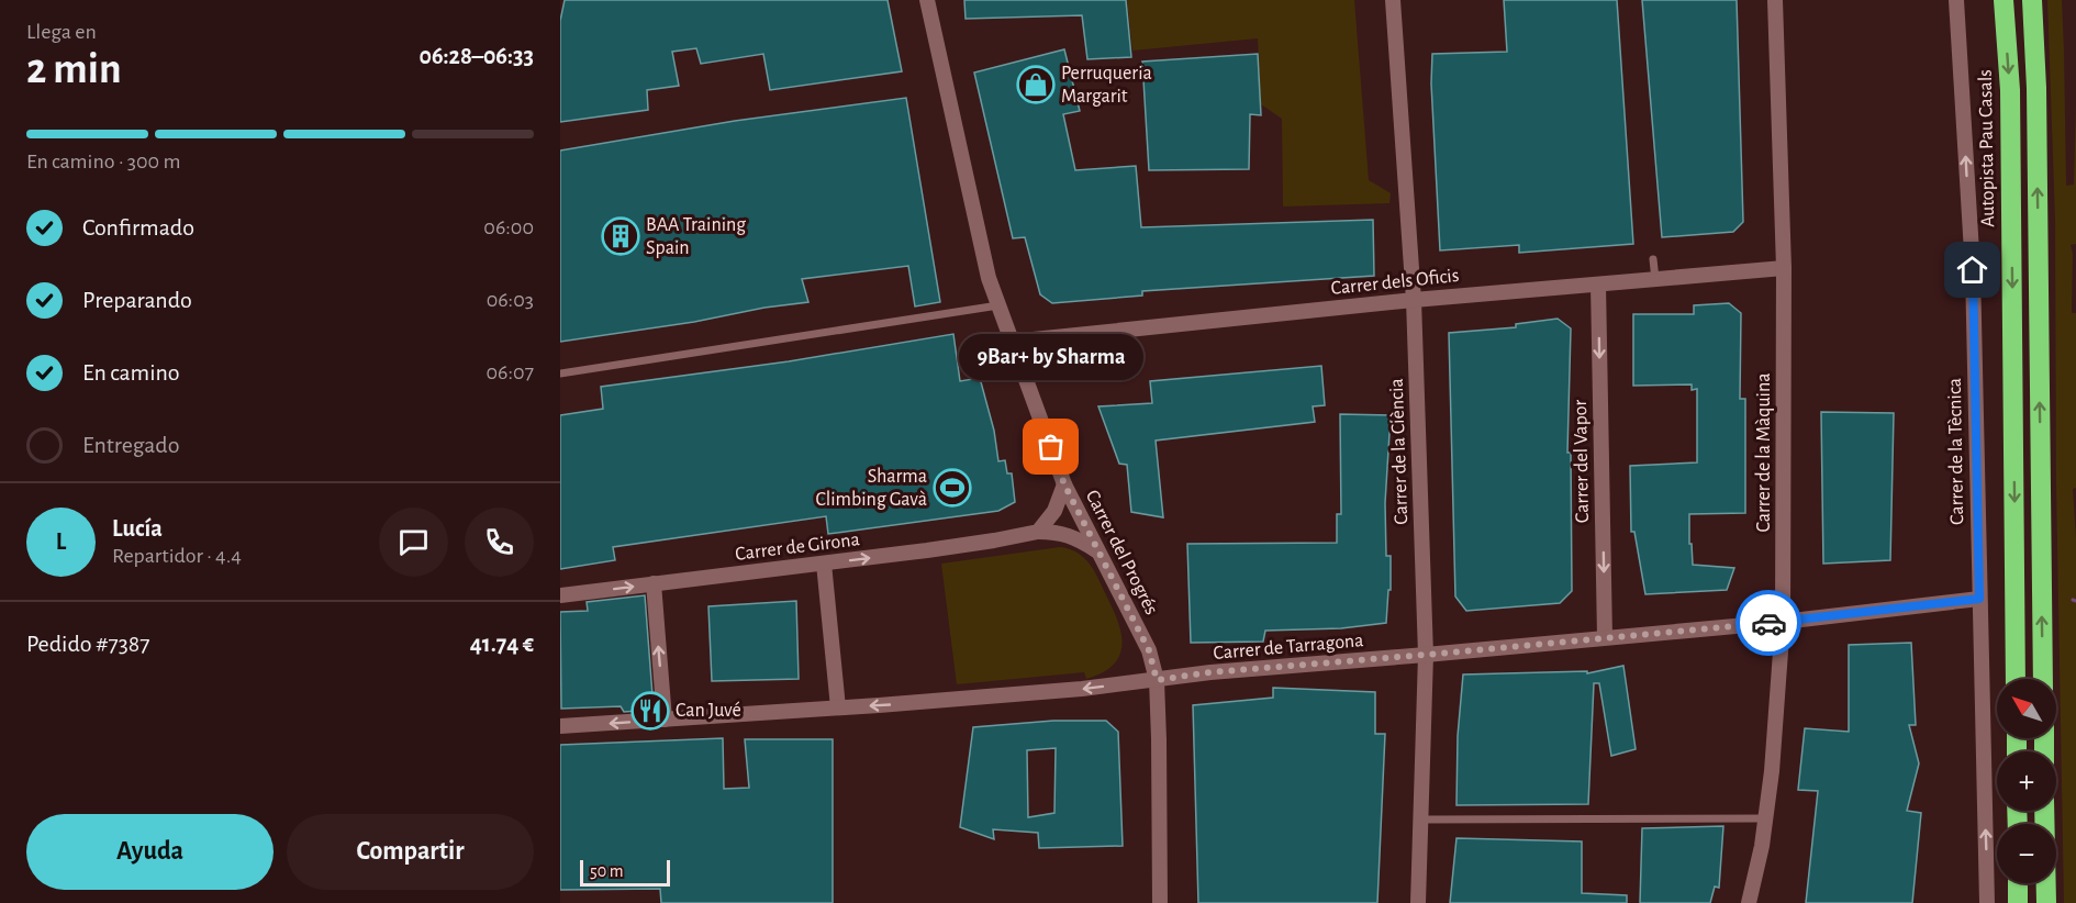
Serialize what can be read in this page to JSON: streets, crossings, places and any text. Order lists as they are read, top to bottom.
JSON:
{
  "streets": {
    "highway": ["Autopista Pau Casals"],
    "street": [
      "Carrer dels Oficis",
      "Carrer de la Ciència",
      "Carrer de la Tècnica",
      "Carrer de la Màquina",
      "Carrer del Vapor",
      "Carrer de Girona",
      "Carrer del Progrés",
      "Carrer de Tarragona"
    ]
  },
  "crossings": [
    ["Carrer dels Oficis", "Carrer de la Ciència"],
    ["Carrer dels Oficis", "Carrer de la Màquina"],
    ["Carrer dels Oficis", "Carrer del Vapor"],
    ["Carrer dels Oficis", "Carrer del Progrés"],
    ["Carrer de la Ciència", "Carrer de Tarragona"],
    ["Carrer de la Tècnica", "Carrer de Tarragona"],
    ["Carrer de la Màquina", "Carrer de Tarragona"],
    ["Carrer del Vapor", "Carrer de Tarragona"],
    ["Carrer de Girona", "Carrer del Progrés"],
    ["Carrer del Progrés", "Carrer de Tarragona"]
  ],
  "one_way": ["Carrer de la Tècnica", "Carrer del Vapor", "Carrer de Girona"],
  "places": {
    "shop": ["Perruqueria Margarit"],
    "building": ["BAA Training Spain"],
    "other": ["9Bar+ by Sharma"],
    "sports": ["Sharma Climbing Gavà"],
    "restaurant": ["Can Juvé"]
  },
  "scale_bar": "50 m",
  "north": "top left",
  "page": {
    "heading": ["2 min", "Llega en", "06:28–06:33"],
    "panel": [
      "Lucía",
      "Repartidor · 4.4",
      "Pedido #7387",
      "41.74 €"
    ],
    "bar": "En camino · 300 m",
    "list": [
      ["Confirmado", "06:00"],
      ["Preparando", "06:03"],
      ["En camino", "06:07"],
      "Entregado"
    ],
    "bubble": "9Bar+ by Sharma",
    "round": "L",
    "map_buttons": ["+", "−"],
    "buttons": ["Ayuda", "Compartir"],
    "scale": "50 m"
  }
}
